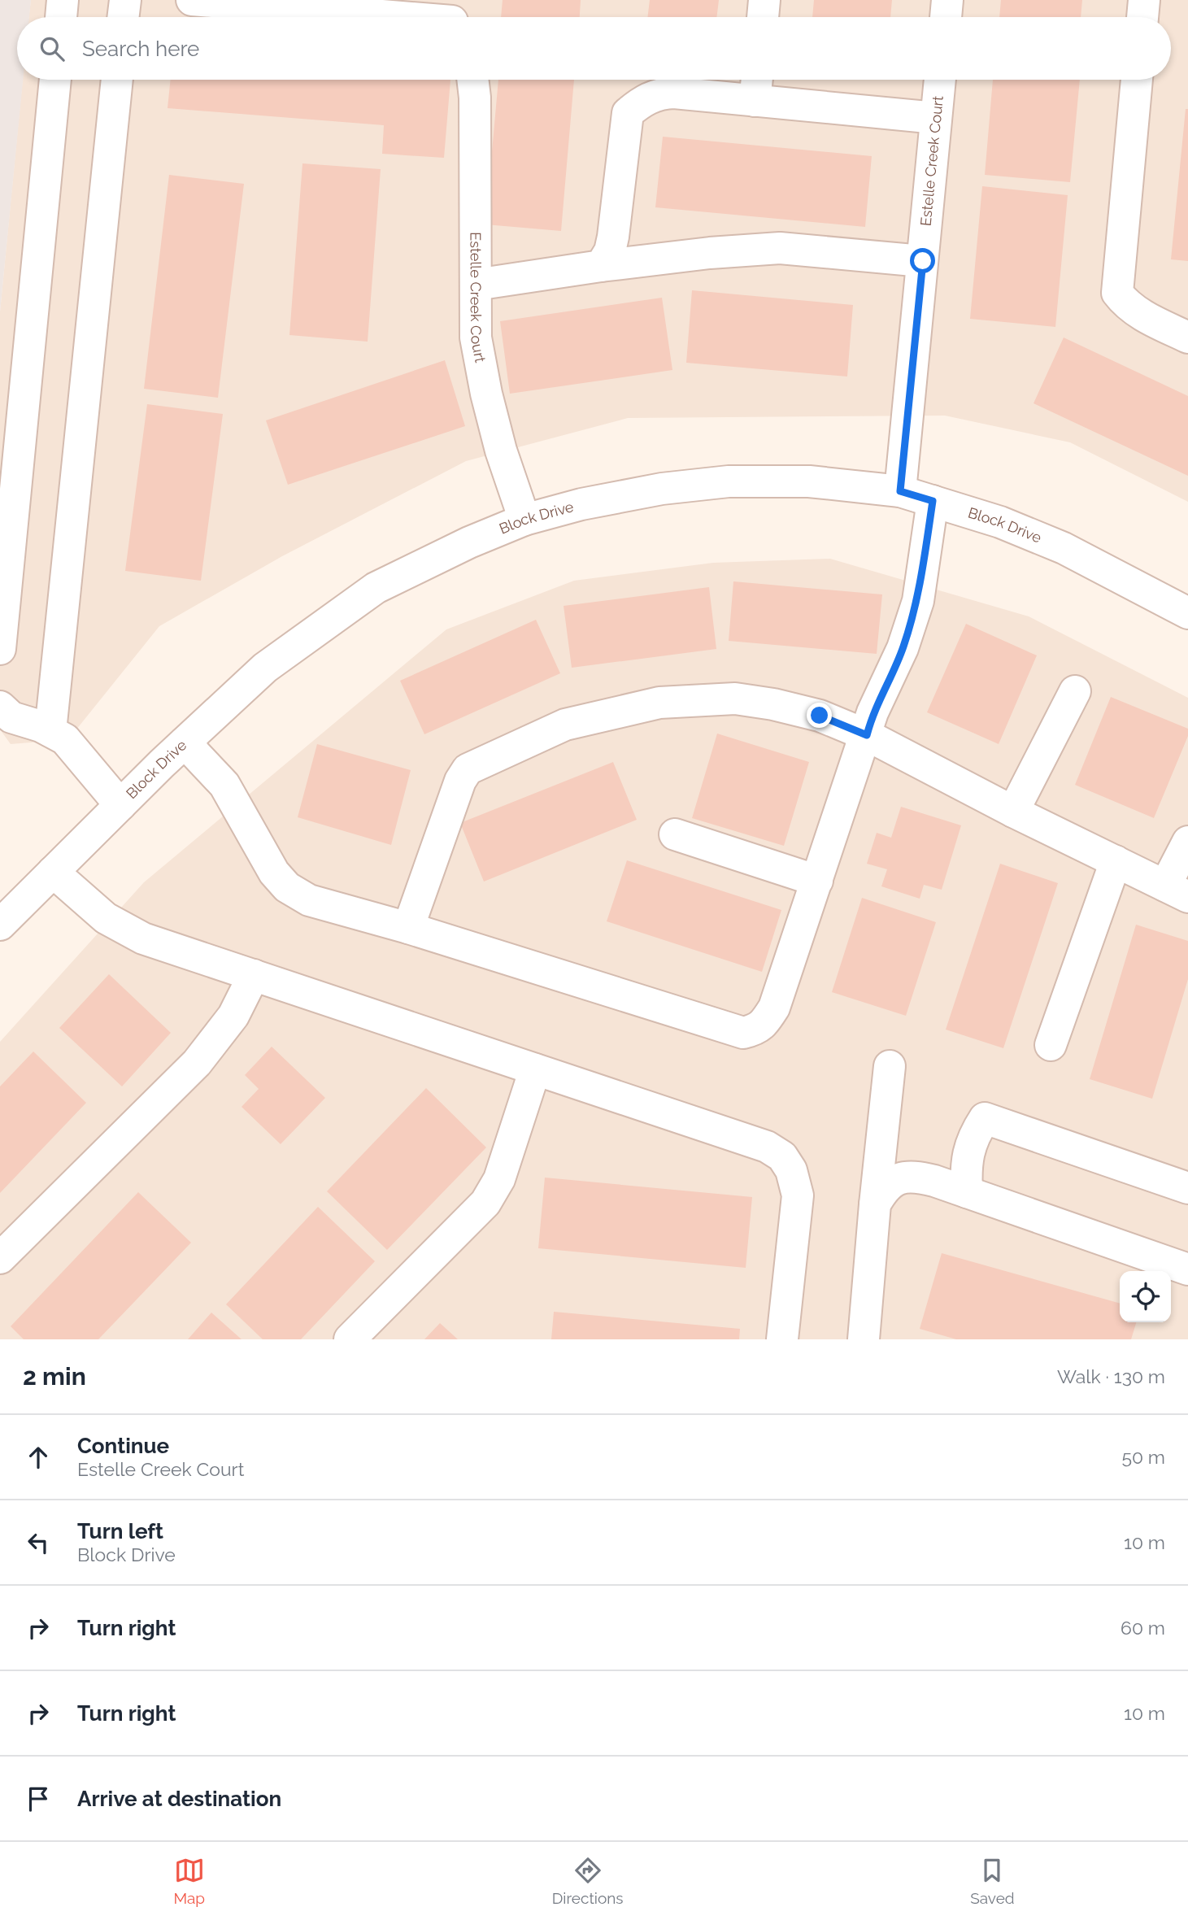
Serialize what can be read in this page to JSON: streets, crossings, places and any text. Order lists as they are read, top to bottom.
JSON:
{
  "streets": {
    "street": ["Estelle Creek Court", "Block Drive"]
  },
  "crossings": [
    ["Estelle Creek Court", "Block Drive"]
  ],
  "page": {
    "search": "Search here",
    "heading": ["2 min", "Walk · 130 m"],
    "list": [
      ["Continue", "Estelle Creek Court", "50 m"],
      ["Turn left", "Block Drive", "10 m"],
      ["Turn right", "60 m"],
      ["Turn right", "10 m"],
      "Arrive at destination"
    ],
    "nav": ["Map", "Directions", "Saved"]
  }
}
